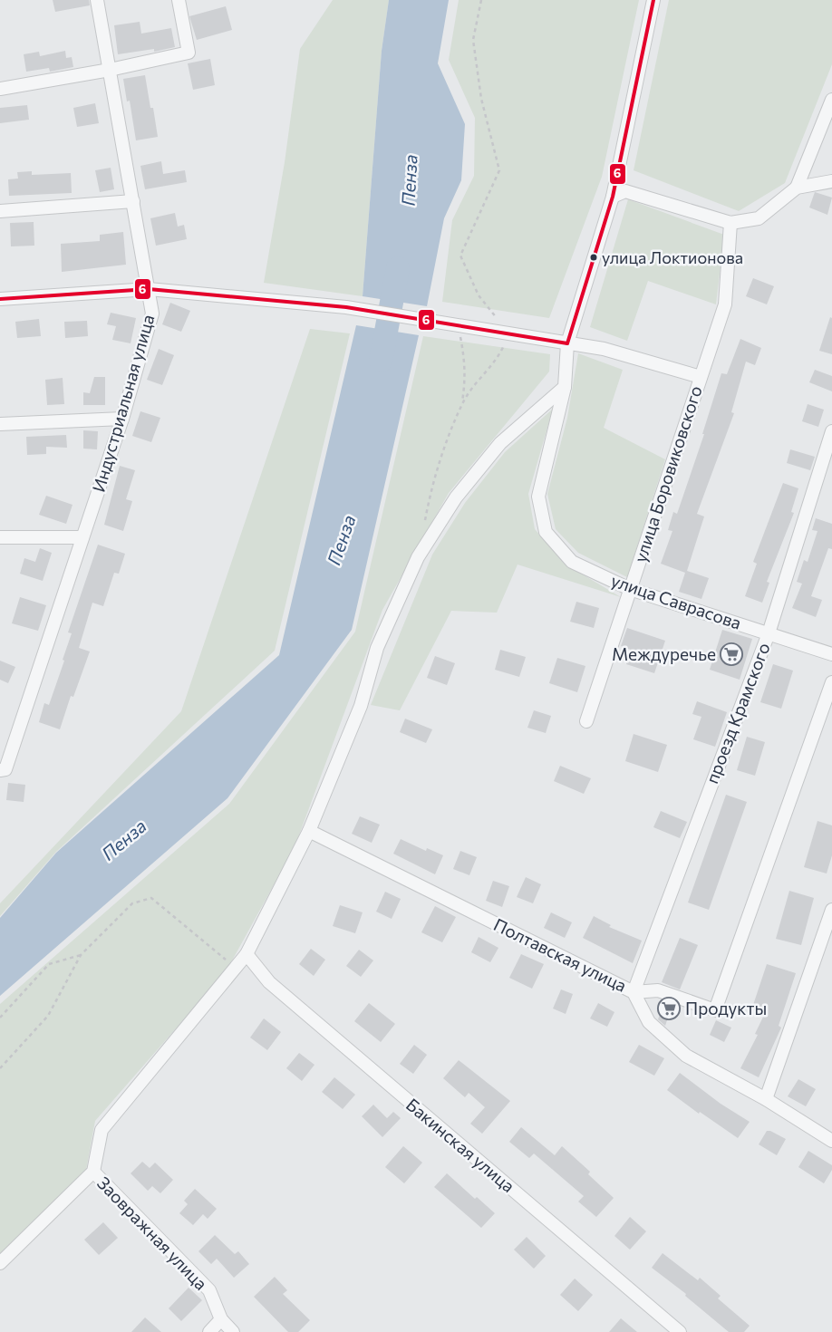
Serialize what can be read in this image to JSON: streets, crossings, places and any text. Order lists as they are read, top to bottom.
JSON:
{
  "streets": {
    "street": [
      "Индустриальная улица",
      "улица Боровиковского",
      "улица Саврасова",
      "проезд Крамского",
      "Полтавская улица",
      "Бакинская улица",
      "Заовражная улица"
    ]
  },
  "crossings": [
    ["улица Боровиковского", "улица Саврасова"],
    ["улица Саврасова", "проезд Крамского"],
    ["проезд Крамского", "Полтавская улица"]
  ],
  "water": ["Пенза"],
  "places": {
    "other": ["улица Локтионова"],
    "supermarket": ["Междуречье", "Продукты"]
  },
  "lines": ["transit line 6"]
}
